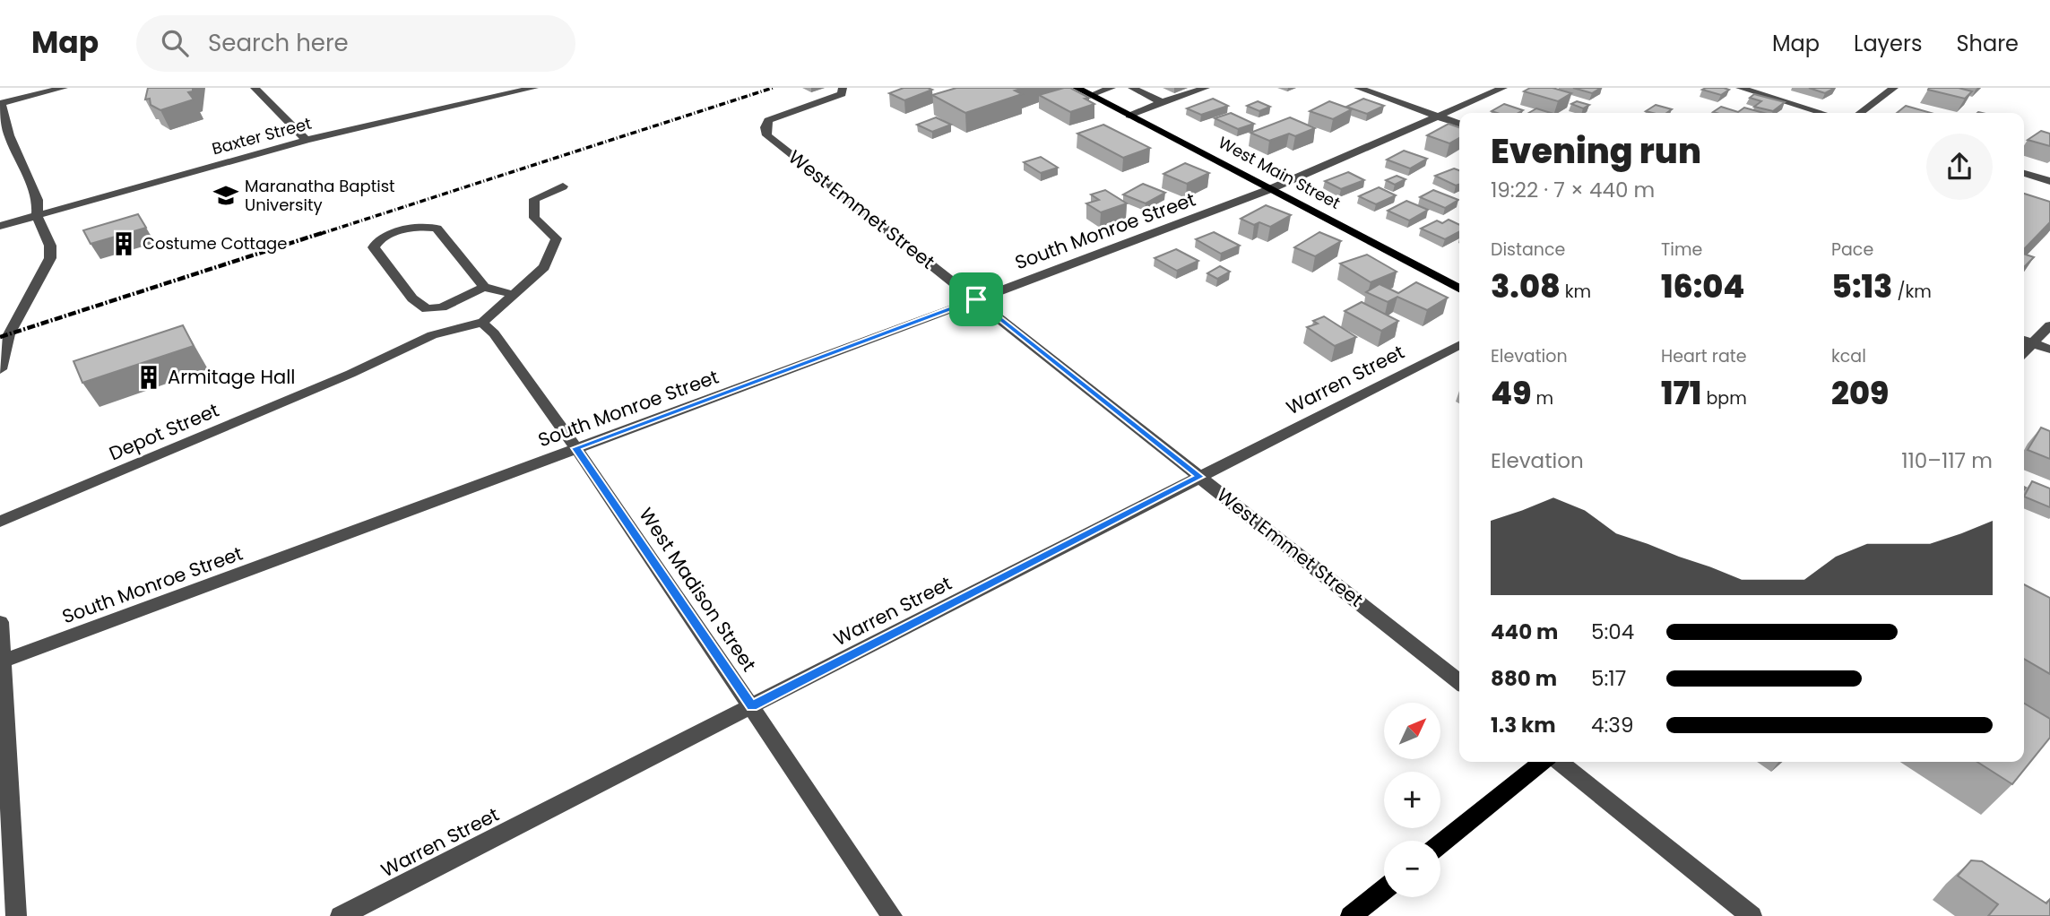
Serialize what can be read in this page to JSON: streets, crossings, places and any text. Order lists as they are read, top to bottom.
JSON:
{
  "streets": {
    "main road": ["West Main Street"],
    "street": [
      "Baxter Street",
      "West Emmet Street",
      "South Monroe Street",
      "Warren Street",
      "Depot Street",
      "West Madison Street"
    ]
  },
  "crossings": [
    ["West Main Street", "South Monroe Street"],
    ["West Emmet Street", "South Monroe Street"],
    ["West Emmet Street", "Warren Street"],
    ["South Monroe Street", "West Madison Street"],
    ["Warren Street", "West Madison Street"],
    ["Depot Street", "West Madison Street"]
  ],
  "places": {
    "school or university": ["Maranatha Baptist University"],
    "building": ["Costume Cottage", "Armitage Hall"]
  },
  "north": "top right",
  "page": {
    "header": "Map",
    "search": "Search here",
    "nav": ["Map", "Layers", "Share"],
    "heading": ["Evening run", "19:22 · 7 × 440 m"],
    "stats": [
      ["Distance", "3.08 km"],
      ["Time", "16:04"],
      ["Pace", "5:13 /km"],
      ["Elevation", "49 m"],
      ["Heart rate", "171 bpm"],
      ["kcal", "209"]
    ],
    "chart": ["Elevation", "110–117 m"],
    "list": [
      {
        "name": "440 m",
        "note": "5:04"
      },
      {
        "name": "880 m",
        "note": "5:17"
      },
      {
        "name": "1.3 km",
        "note": "4:39"
      }
    ],
    "map_buttons": ["+", "−"]
  }
}
